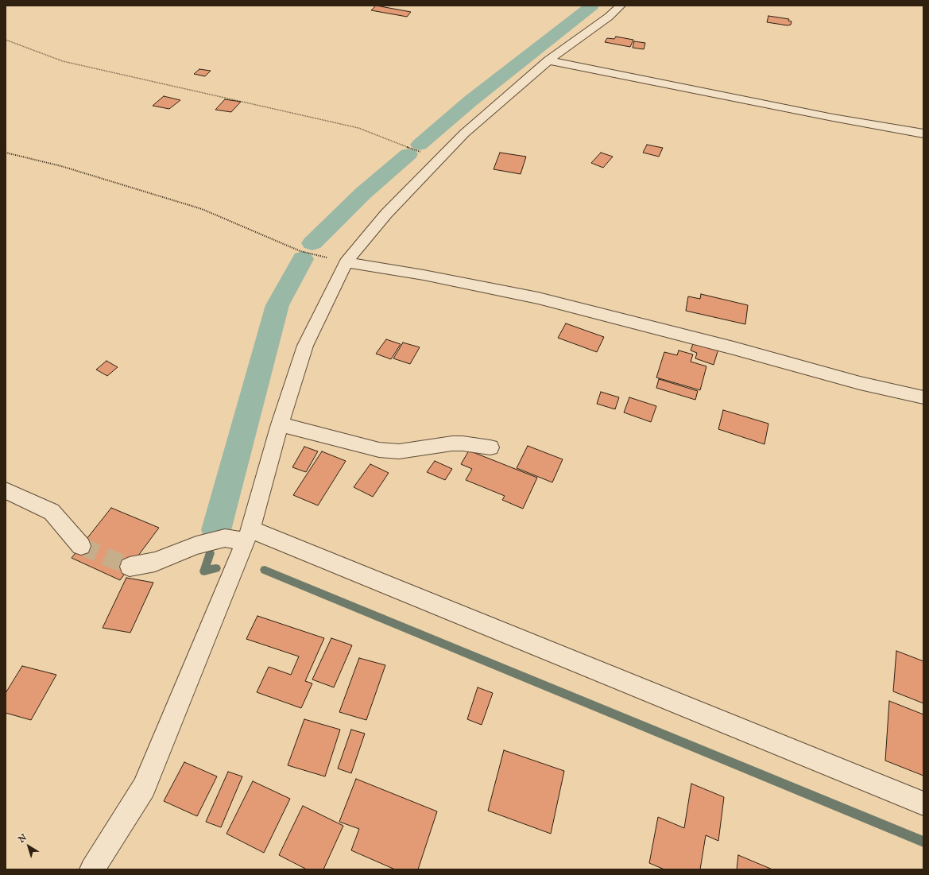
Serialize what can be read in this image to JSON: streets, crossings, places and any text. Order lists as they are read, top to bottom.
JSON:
{
  "north": "top left"
}
